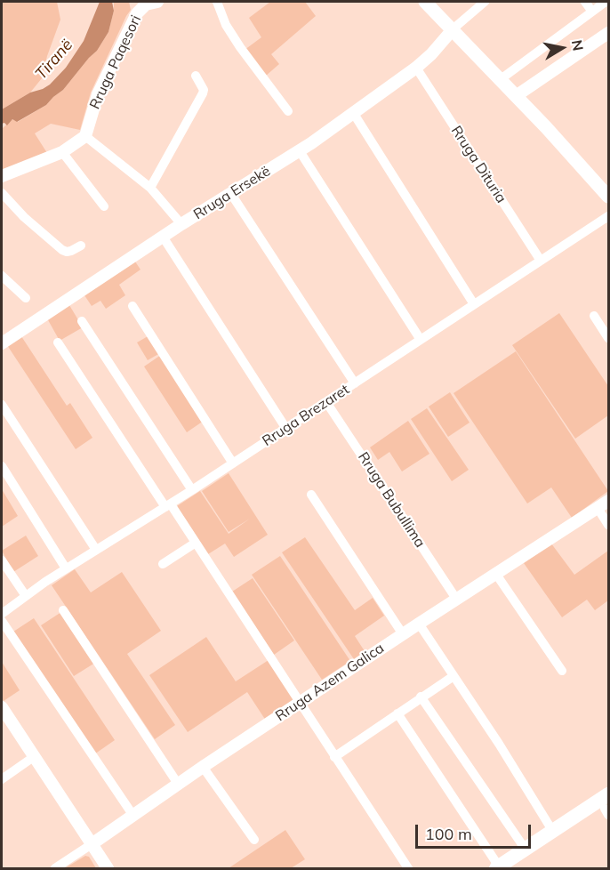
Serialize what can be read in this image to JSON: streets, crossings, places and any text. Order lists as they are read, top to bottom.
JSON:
{
  "streets": {
    "street": [
      "Rruga Paqesori",
      "Rruga Dituria",
      "Rruga Ersekë",
      "Rruga Brezaret",
      "Rruga Bubullima",
      "Rruga Azem Galica"
    ]
  },
  "crossings": [
    ["Rruga Dituria", "Rruga Ersekë"],
    ["Rruga Dituria", "Rruga Brezaret"],
    ["Rruga Brezaret", "Rruga Bubullima"],
    ["Rruga Bubullima", "Rruga Azem Galica"]
  ],
  "water": ["Tiranë"],
  "scale_bar": "100 m",
  "north": "right"
}
